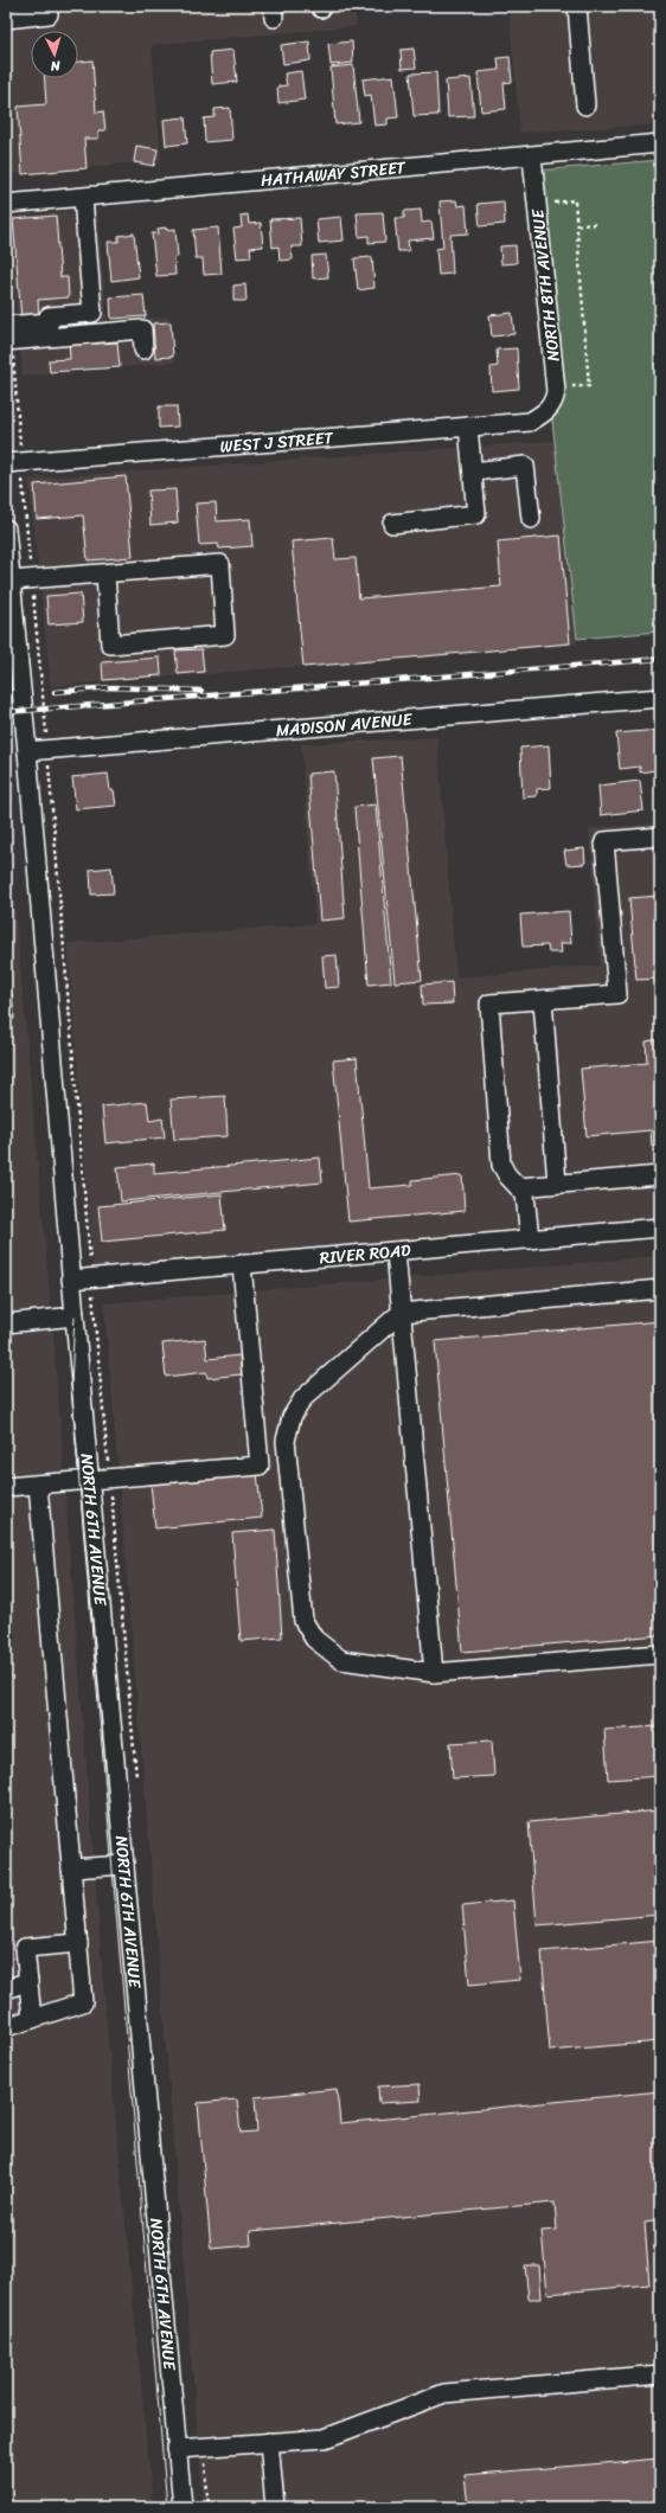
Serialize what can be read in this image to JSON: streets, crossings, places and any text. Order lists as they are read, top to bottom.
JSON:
{
  "streets": {
    "street": [
      "HATHAWAY STREET",
      "NORTH 8TH AVENUE",
      "WEST J STREET",
      "MADISON AVENUE",
      "RIVER ROAD",
      "NORTH 6TH AVENUE"
    ]
  },
  "crossings": [
    ["HATHAWAY STREET", "NORTH 8TH AVENUE"],
    ["NORTH 8TH AVENUE", "WEST J STREET"],
    ["MADISON AVENUE", "NORTH 6TH AVENUE"],
    ["RIVER ROAD", "NORTH 6TH AVENUE"]
  ],
  "north": "bottom"
}
